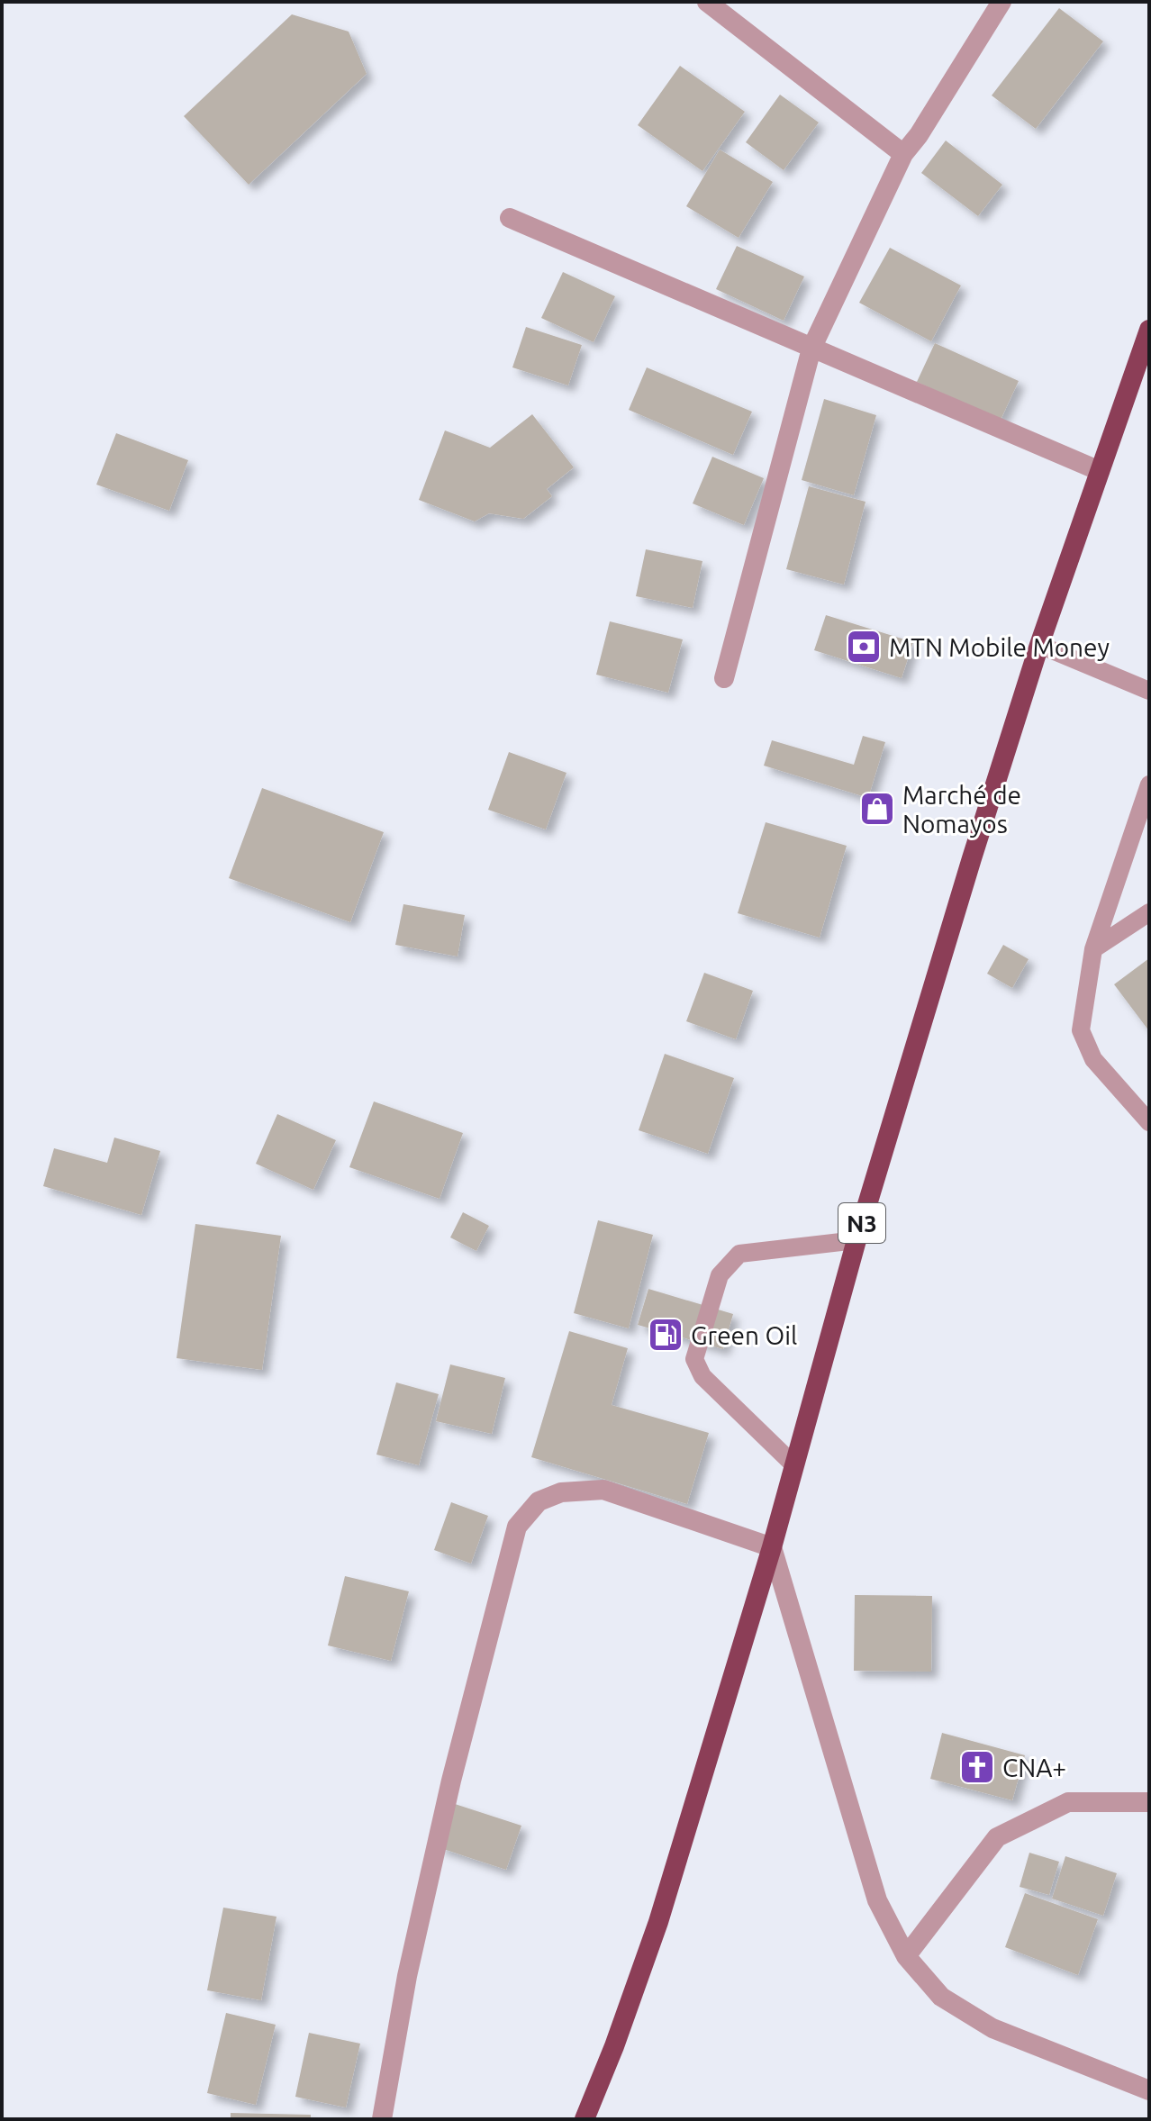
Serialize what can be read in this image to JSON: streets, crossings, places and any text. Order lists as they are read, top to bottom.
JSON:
{
  "streets": {
    "highway": ["N3"]
  },
  "places": {
    "bank": ["MTN Mobile Money"],
    "shop": ["Marché de Nomayos"],
    "fuel station": ["Green Oil"],
    "church": ["CNA+"]
  }
}
